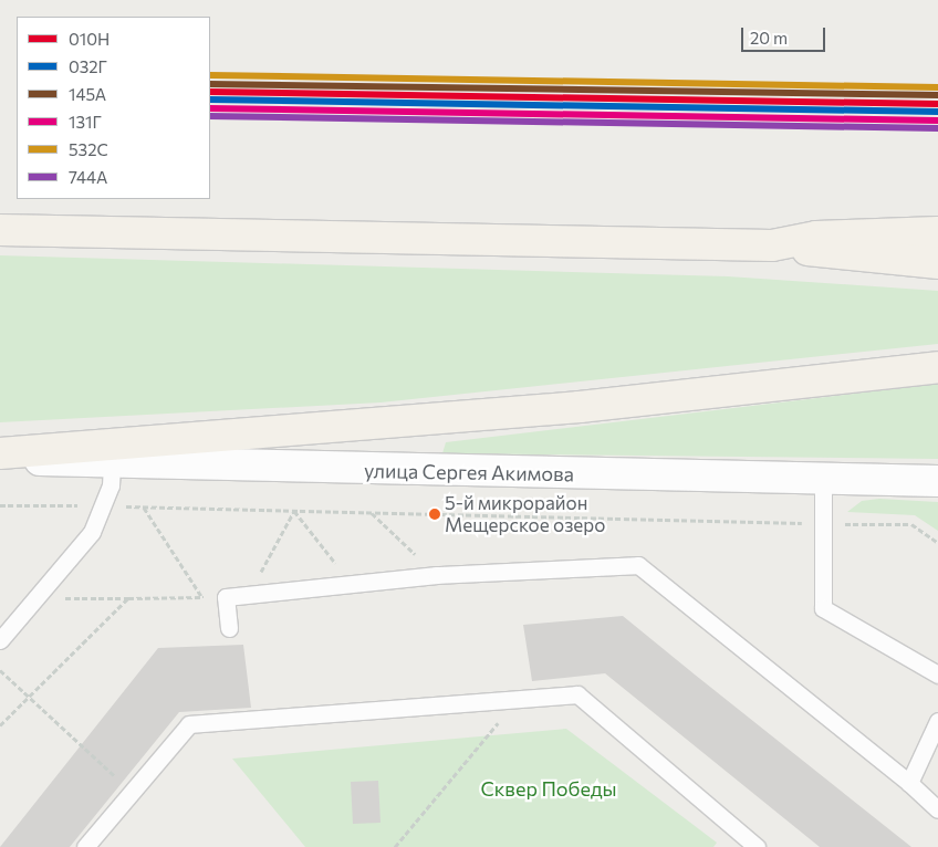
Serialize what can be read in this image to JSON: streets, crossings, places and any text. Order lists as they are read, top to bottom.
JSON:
{
  "streets": {
    "street": ["улица Сергея Акимова"]
  },
  "parks": ["Сквер Победы"],
  "places": ["5-й микрорайон Мещерское озеро"],
  "lines": [
    "transit line 532С",
    "transit line 145А",
    "transit line 010Н",
    "transit line 032Г",
    "transit line 131Г",
    "transit line 744А"
  ],
  "legend": [
    "010Н",
    "032Г",
    "145А",
    "131Г",
    "532С",
    "744А"
  ],
  "scale_bar": "20 m"
}
